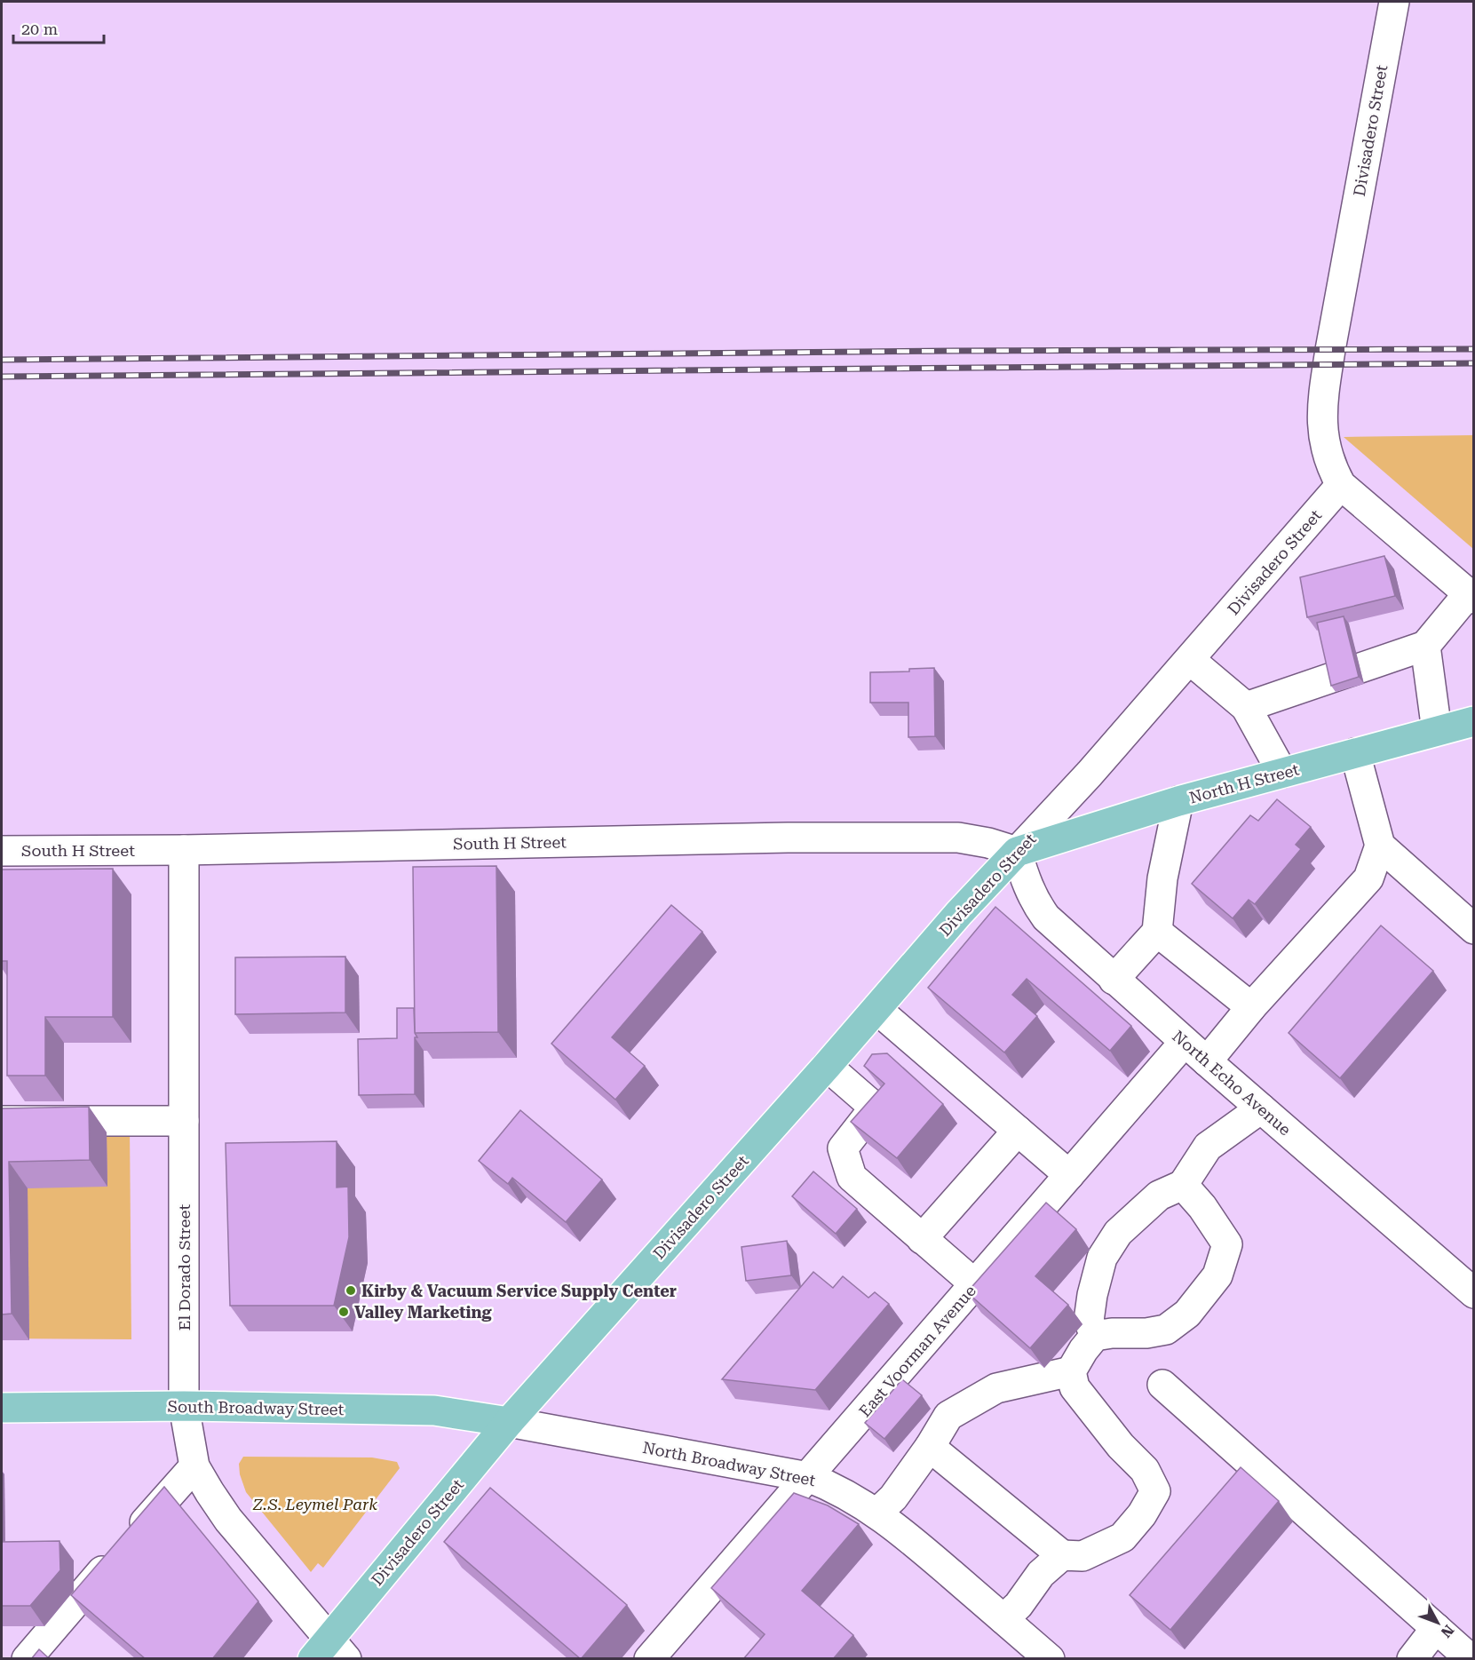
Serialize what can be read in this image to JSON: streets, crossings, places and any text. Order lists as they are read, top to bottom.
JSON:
{
  "streets": {
    "main road": ["Divisadero Street", "North H Street", "South Broadway Street"],
    "street": [
      "South H Street",
      "North Echo Avenue",
      "El Dorado Street",
      "East Voorman Avenue",
      "North Broadway Street"
    ]
  },
  "crossings": [
    ["Divisadero Street", "North H Street"],
    ["Divisadero Street", "South H Street"],
    ["Divisadero Street", "North Echo Avenue"],
    ["Divisadero Street", "El Dorado Street"],
    ["Divisadero Street", "South Broadway Street"],
    ["Divisadero Street", "North Broadway Street"],
    ["North H Street", "South H Street"],
    ["North H Street", "North Echo Avenue"],
    ["South H Street", "North Echo Avenue"],
    ["South H Street", "El Dorado Street"],
    ["North Echo Avenue", "East Voorman Avenue"],
    ["El Dorado Street", "South Broadway Street"],
    ["East Voorman Avenue", "North Broadway Street"],
    ["South Broadway Street", "North Broadway Street"]
  ],
  "parks": ["Z.S. Leymel Park"],
  "places": ["Kirby & Vacuum Service Supply Center", "Valley Marketing"],
  "scale_bar": "20 m",
  "north": "bottom right"
}
